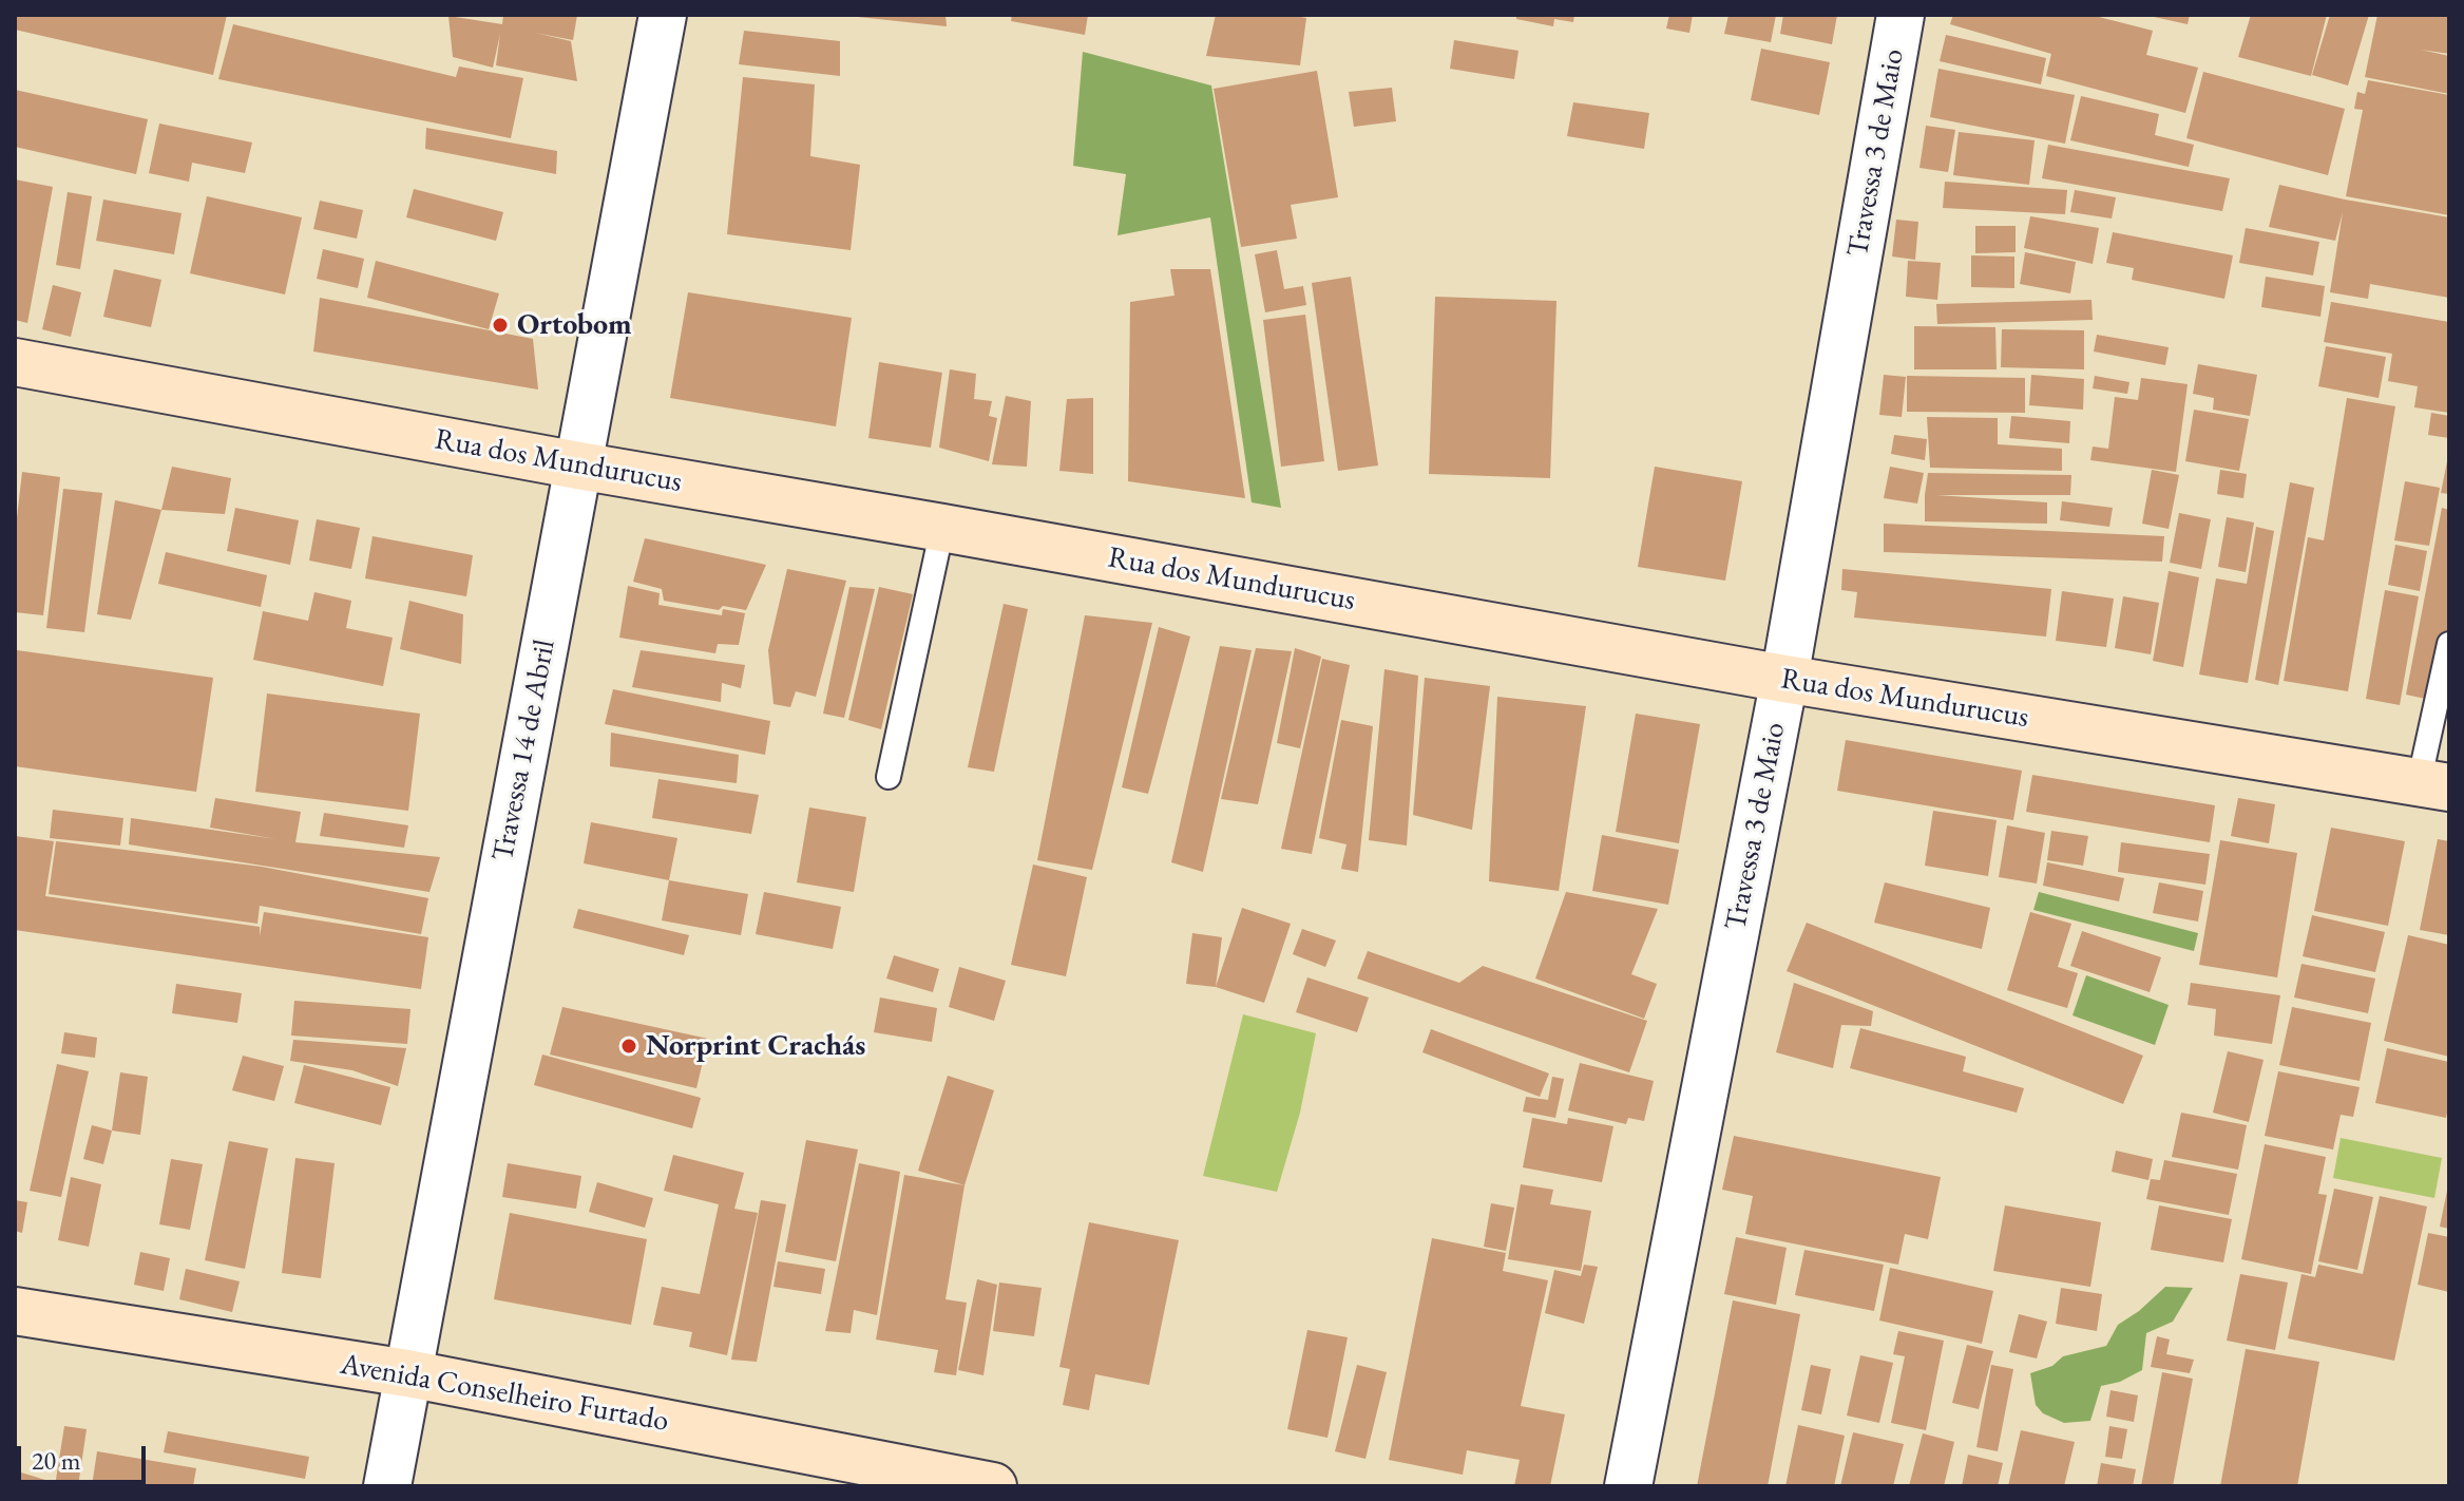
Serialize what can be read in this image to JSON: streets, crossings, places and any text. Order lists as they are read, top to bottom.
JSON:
{
  "streets": {
    "street": [
      "Travessa 3 de Maio",
      "Rua dos Mundurucus",
      "Travessa 14 de Abril",
      "Avenida Conselheiro Furtado"
    ]
  },
  "crossings": [
    ["Travessa 3 de Maio", "Rua dos Mundurucus"],
    ["Rua dos Mundurucus", "Travessa 14 de Abril"],
    ["Travessa 14 de Abril", "Avenida Conselheiro Furtado"]
  ],
  "places": ["Ortobom", "Norprint Crachás"],
  "scale_bar": "20 m"
}
